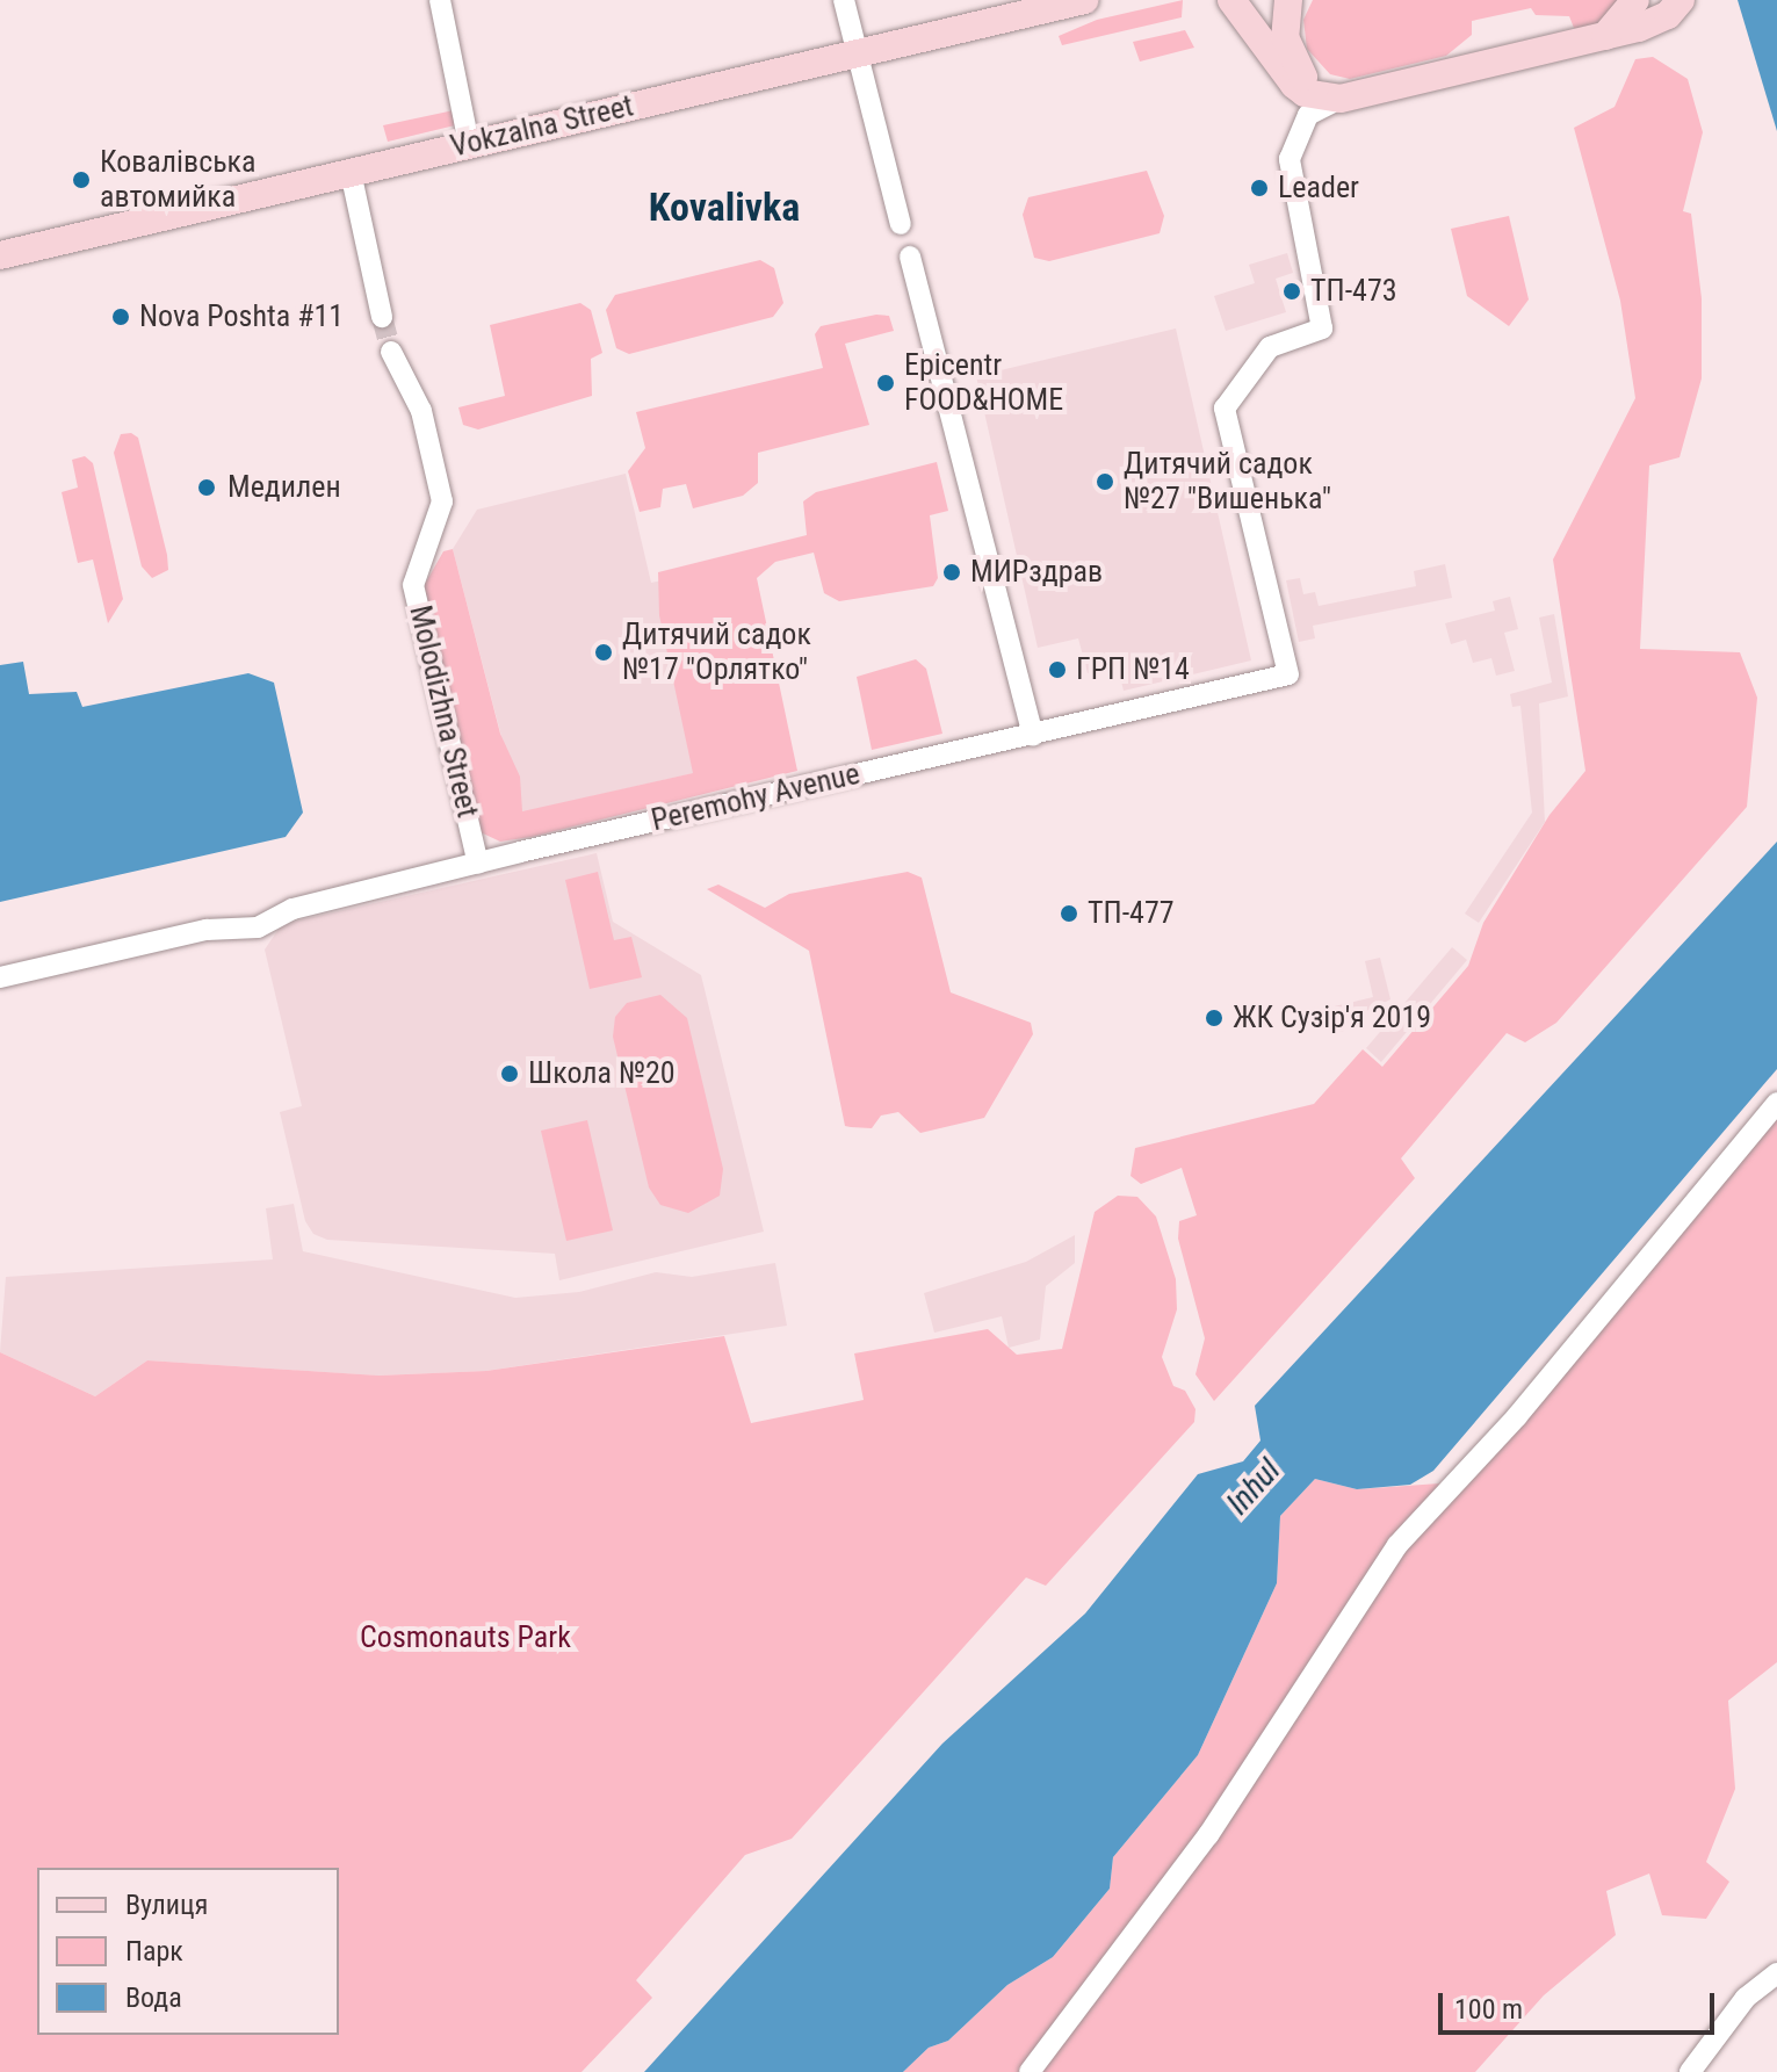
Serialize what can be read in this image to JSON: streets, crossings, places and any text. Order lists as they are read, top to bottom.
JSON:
{
  "streets": {
    "main road": ["Vokzalna Street"],
    "street": ["Molodizhna Street", "Peremohy Avenue"]
  },
  "crossings": [
    ["Molodizhna Street", "Peremohy Avenue"]
  ],
  "districts": ["Kovalivka"],
  "water": ["Inhul"],
  "parks": ["Cosmonauts Park"],
  "places": [
    "Ковалівська автомийка",
    "Leader",
    "ТП-473",
    "Nova Poshta #11",
    "Epicentr FOOD&HOME",
    "Дитячий садок №27 \"Вишенька\"",
    "Медилен",
    "МИРздрав",
    "Дитячий садок №17 \"Орлятко\"",
    "ГРП №14",
    "ТП-477",
    "ЖК Сузір'я 2019",
    "Школа №20"
  ],
  "legend": ["Вулиця", "Парк", "Вода"],
  "scale_bar": "100 m"
}
